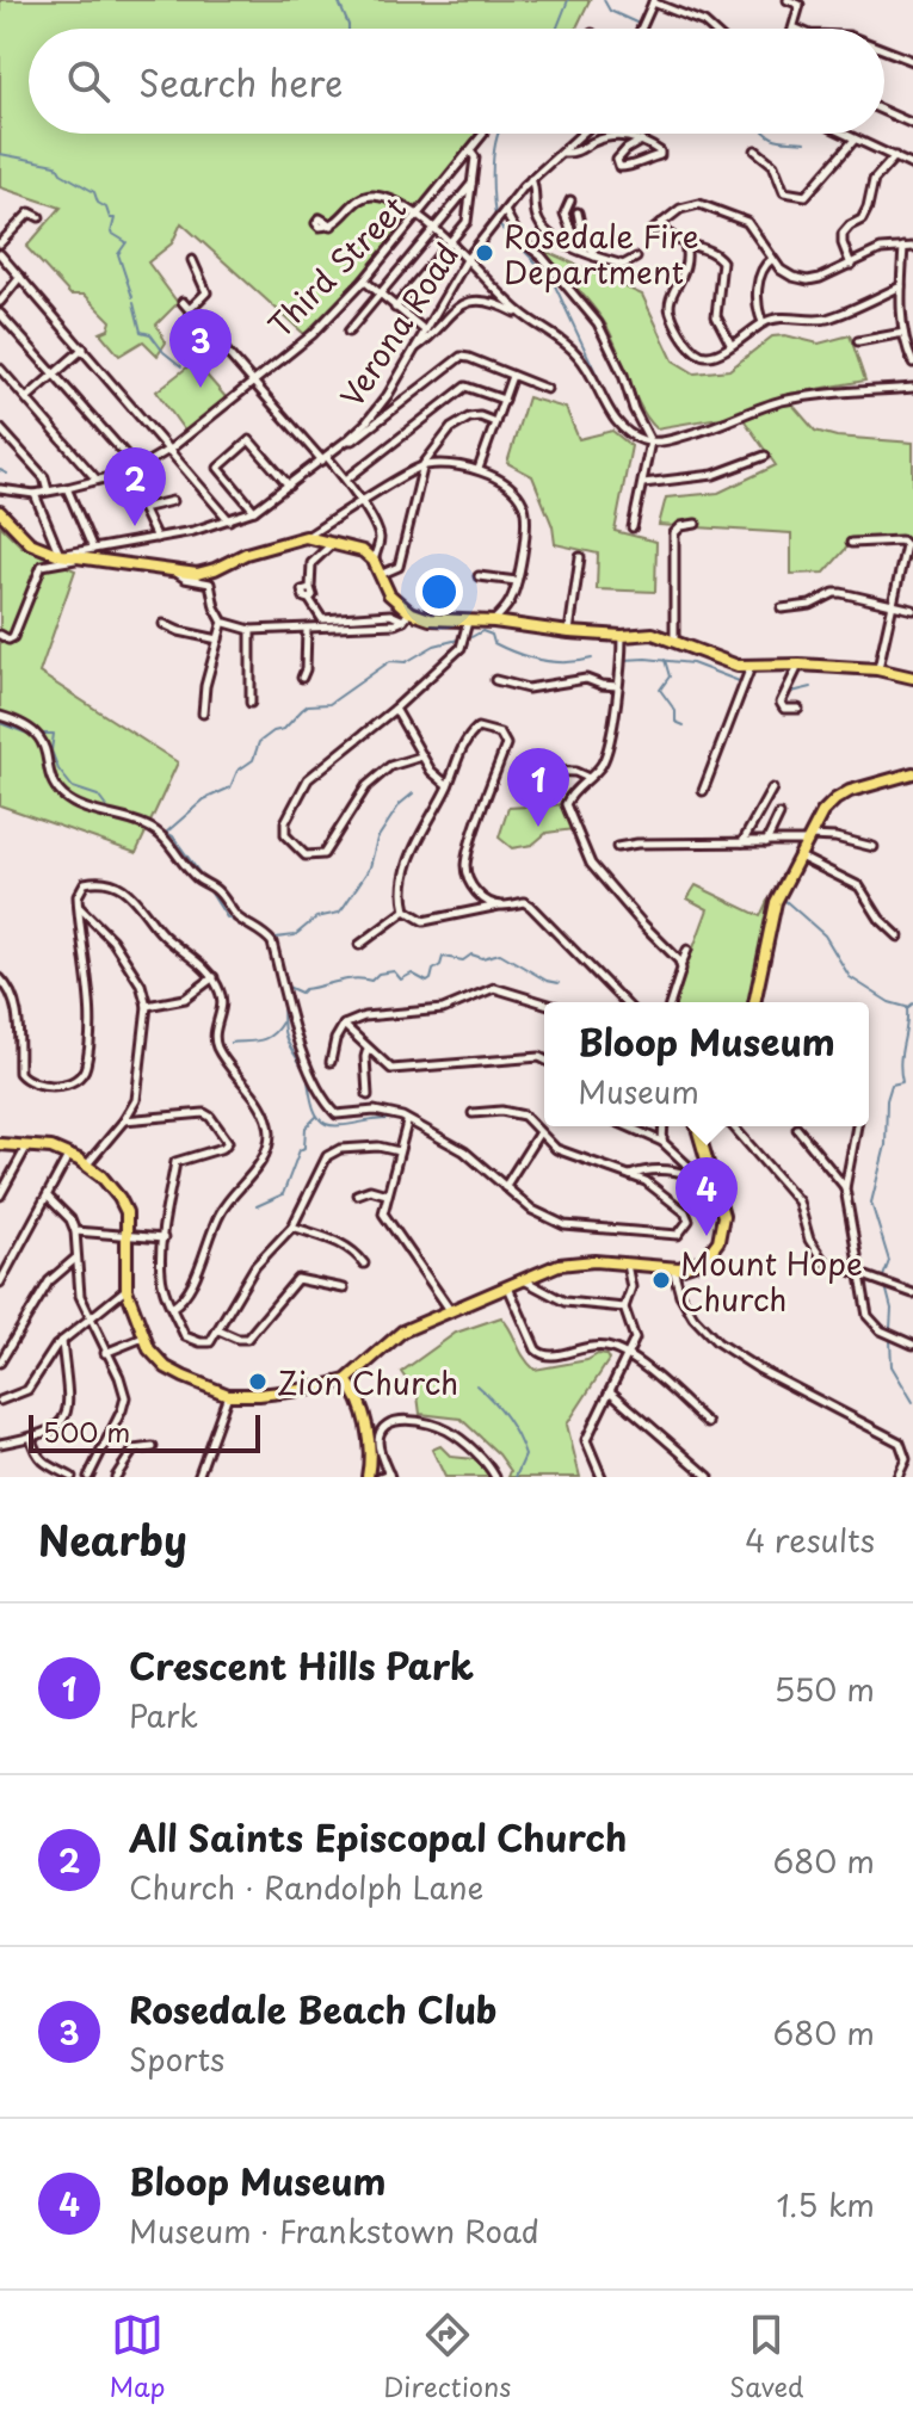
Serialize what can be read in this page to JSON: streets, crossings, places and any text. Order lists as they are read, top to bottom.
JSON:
{
  "streets": {
    "street": ["Third Street", "Verona Road"]
  },
  "places": ["Rosedale Fire Department", "Mount Hope Church", "Zion Church"],
  "scale_bar": "500 m",
  "page": {
    "search": "Search here",
    "pins": [
      "3",
      "2",
      "1",
      "4"
    ],
    "popup": ["Bloop Museum", "Museum"],
    "scale": "500 m",
    "heading": ["Nearby", "4 results"],
    "list": [
      {
        "mark": "1",
        "name": "Crescent Hills Park",
        "note": "Park",
        "value": "550 m"
      },
      {
        "mark": "2",
        "name": "All Saints Episcopal Church",
        "note": "Church · Randolph Lane",
        "value": "680 m"
      },
      {
        "mark": "3",
        "name": "Rosedale Beach Club",
        "note": "Sports",
        "value": "680 m"
      },
      {
        "mark": "4",
        "name": "Bloop Museum",
        "note": "Museum · Frankstown Road",
        "value": "1.5 km"
      }
    ],
    "nav": ["Map", "Directions", "Saved"]
  }
}
